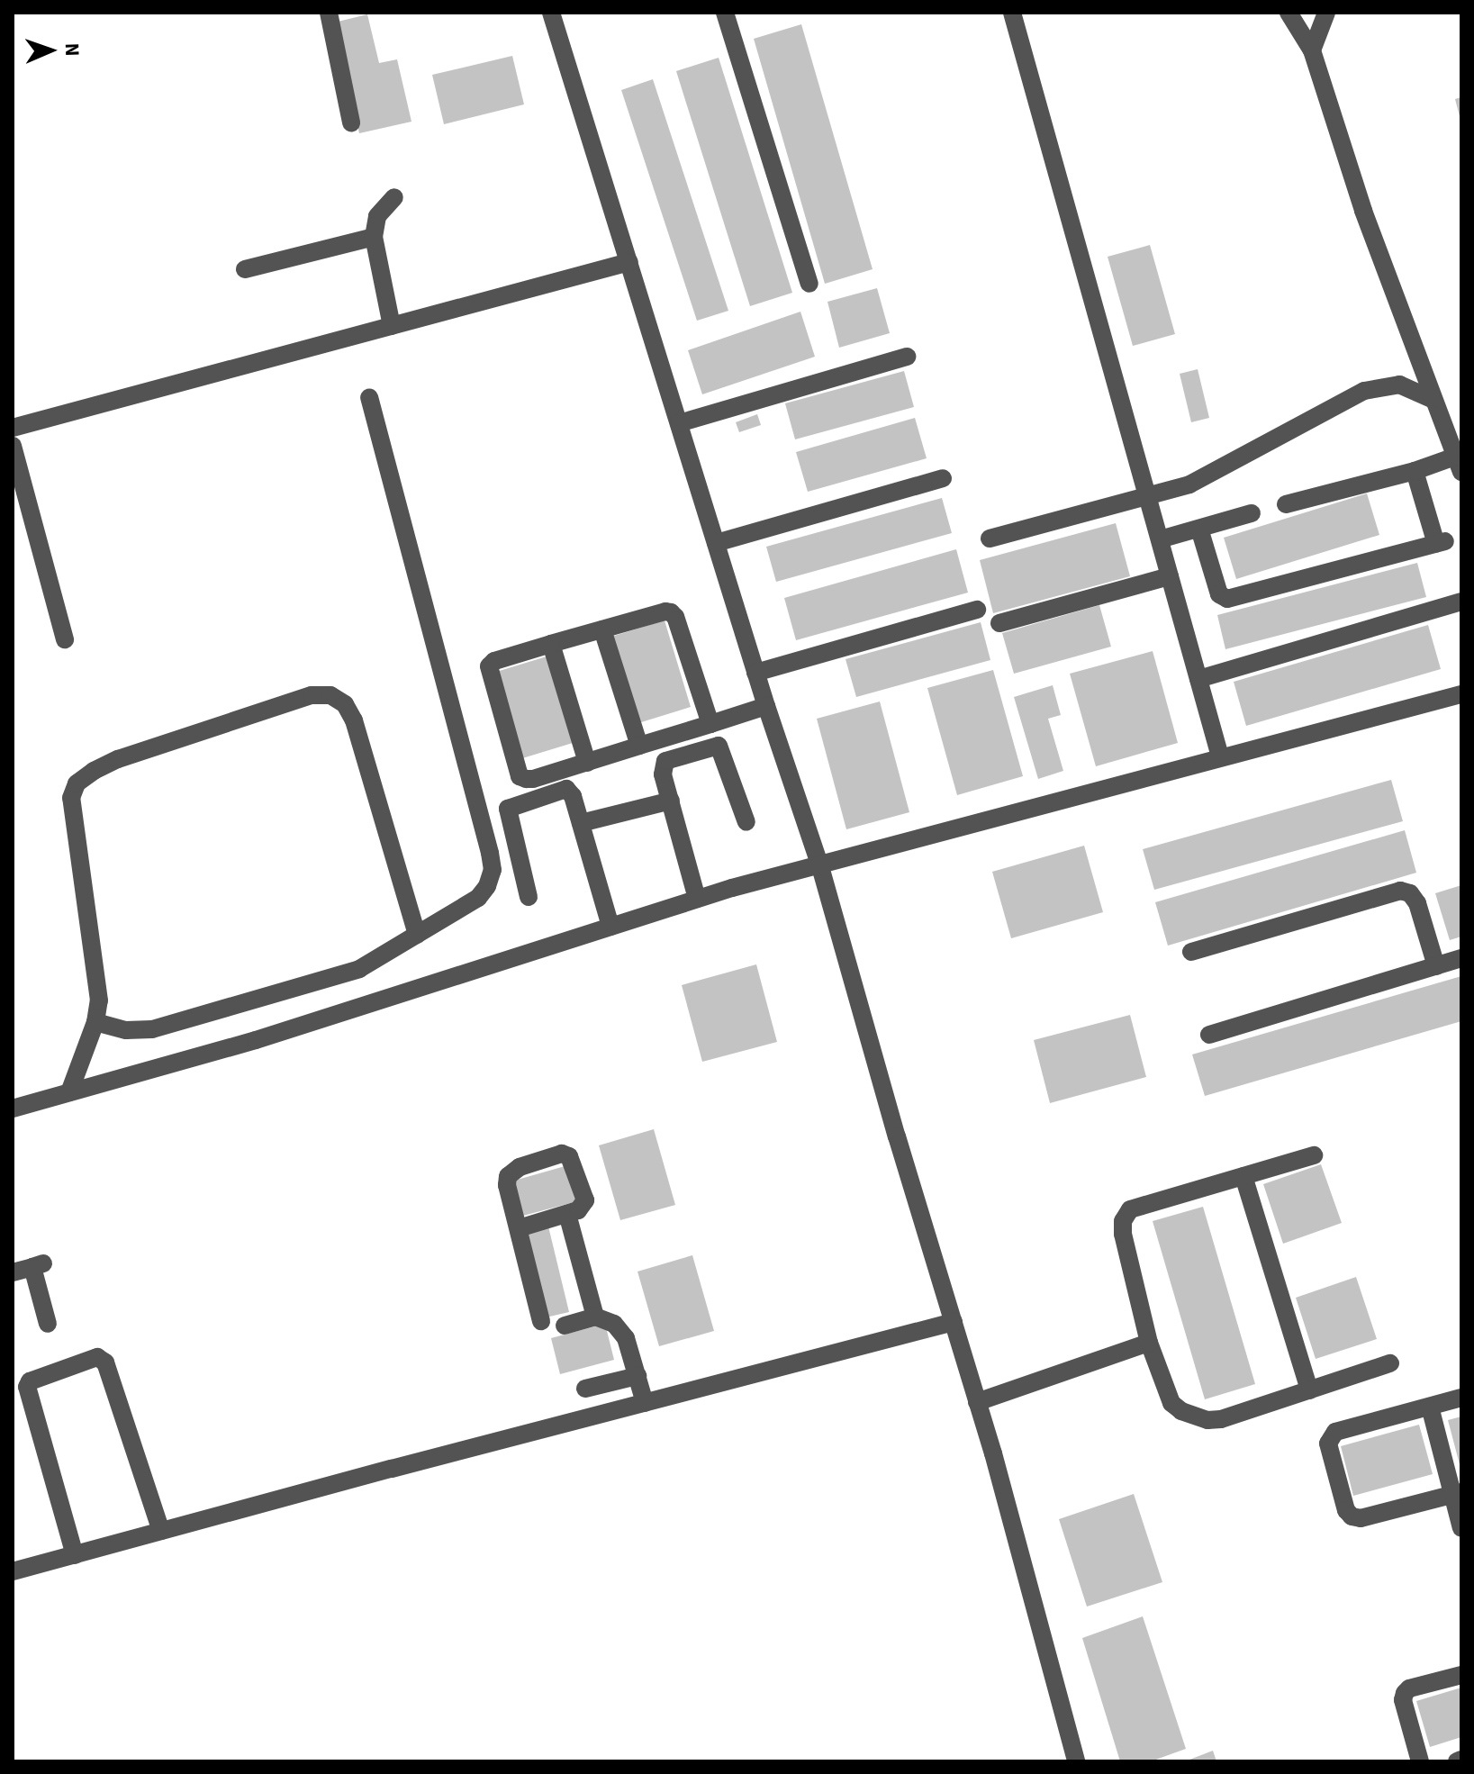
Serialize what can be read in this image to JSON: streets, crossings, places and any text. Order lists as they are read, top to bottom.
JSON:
{
  "north": "right"
}
